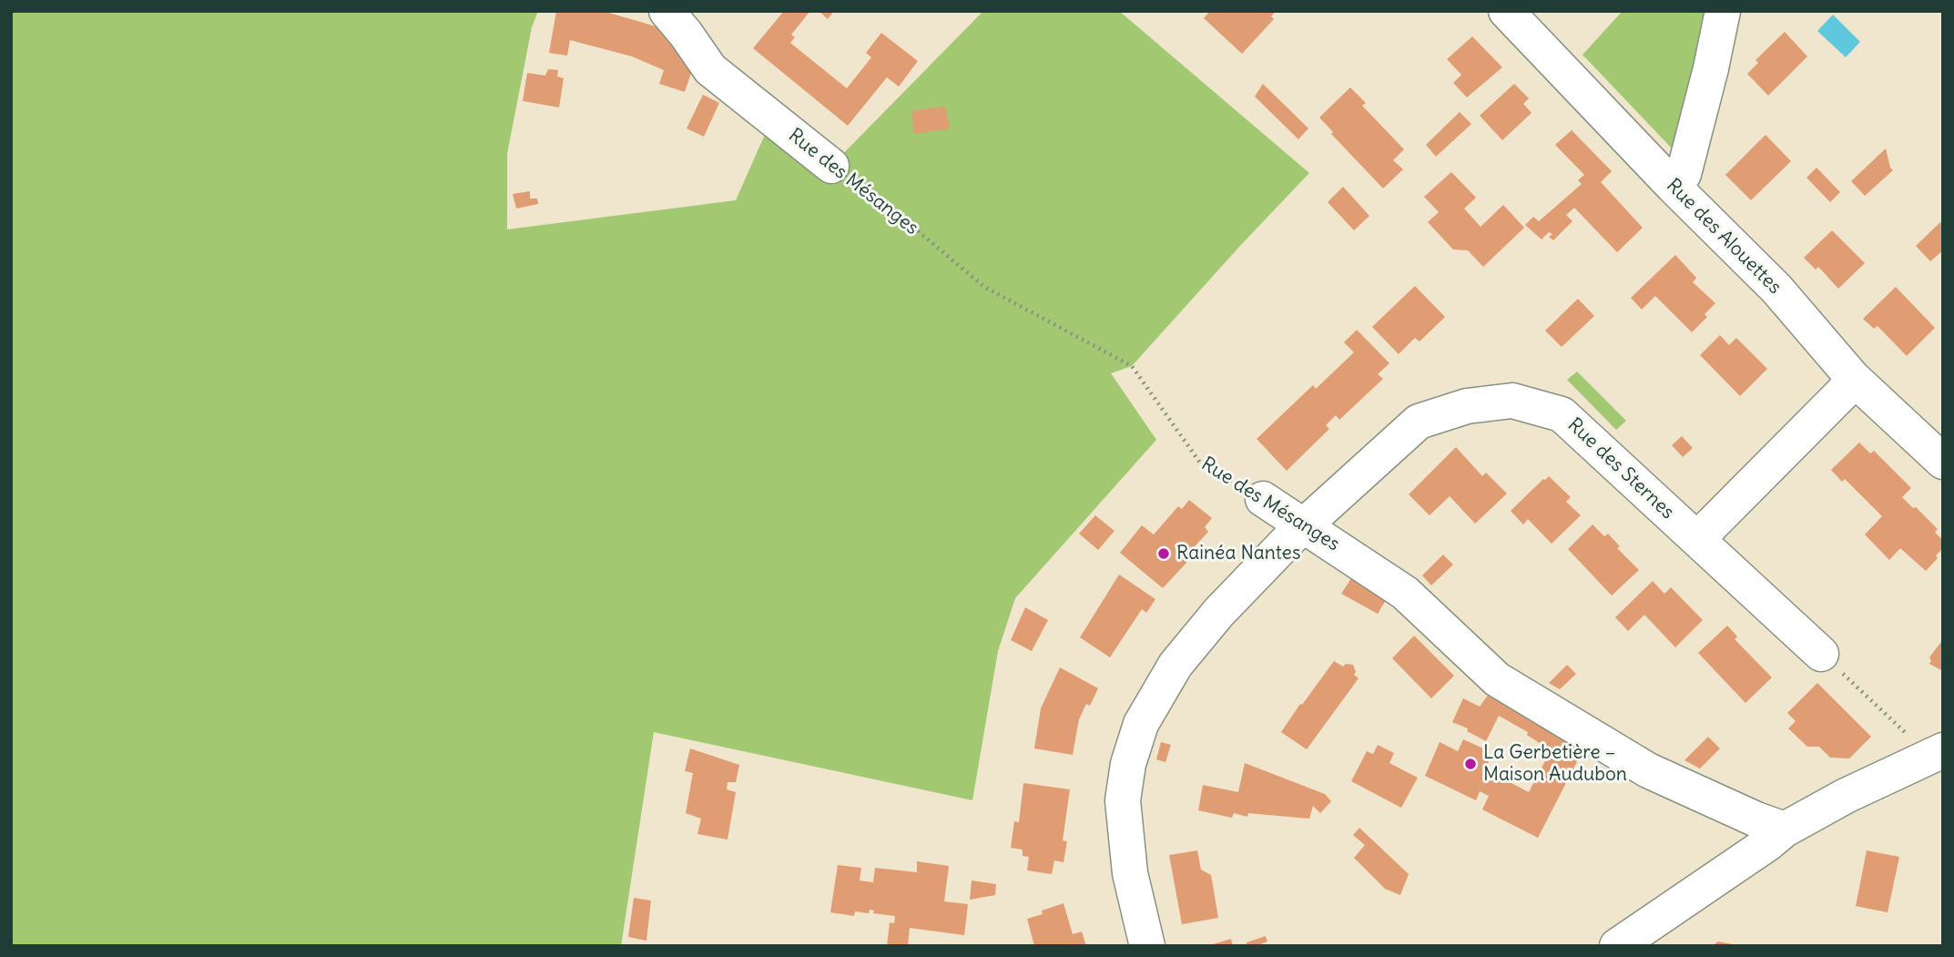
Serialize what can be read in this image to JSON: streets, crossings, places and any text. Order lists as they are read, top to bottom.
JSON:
{
  "streets": {
    "street": ["Rue des Mésanges", "Rue des Alouettes", "Rue des Sternes"]
  },
  "crossings": [
    ["Rue des Mésanges", "Rue des Sternes"]
  ],
  "places": ["Rainéa Nantes", "La Gerbetière – Maison Audubon"]
}
